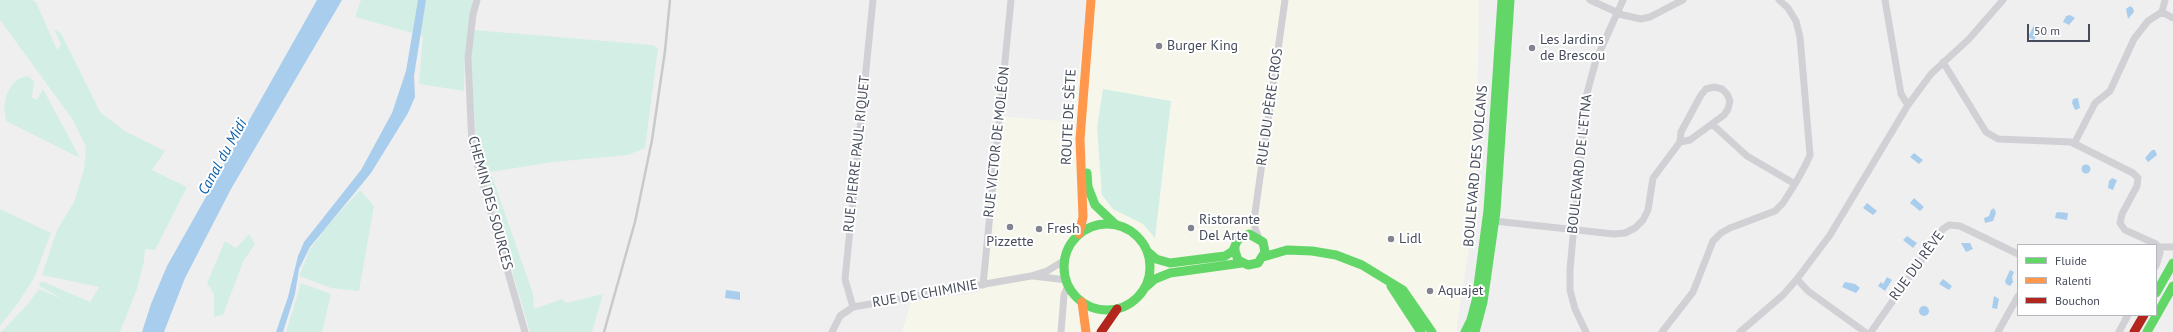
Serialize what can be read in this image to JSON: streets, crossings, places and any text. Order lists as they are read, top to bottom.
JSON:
{
  "streets": {
    "street": [
      "RUE DU PÈRE CROS",
      "ROUTE DE SÈTE",
      "RUE VICTOR DE MOLÉON",
      "RUE PIERRE PAUL RIQUET",
      "BOULEVARD DE L'ETNA",
      "BOULEVARD DES VOLCANS",
      "CHEMIN DES SOURCES",
      "RUE DU RÊVE",
      "RUE DE CHIMINIE"
    ]
  },
  "crossings": [
    ["ROUTE DE SÈTE", "RUE DE CHIMINIE"],
    ["RUE VICTOR DE MOLÉON", "RUE DE CHIMINIE"],
    ["RUE PIERRE PAUL RIQUET", "RUE DE CHIMINIE"]
  ],
  "water": ["Canal du Midi"],
  "places": [
    "Burger King",
    "Les Jardins de Brescou",
    "Pizzette",
    "Ristorante Del Arte",
    "Fresh",
    "Lidl",
    "Aquajet"
  ],
  "legend": ["Fluide", "Ralenti", "Bouchon"],
  "scale_bar": "50 m"
}
